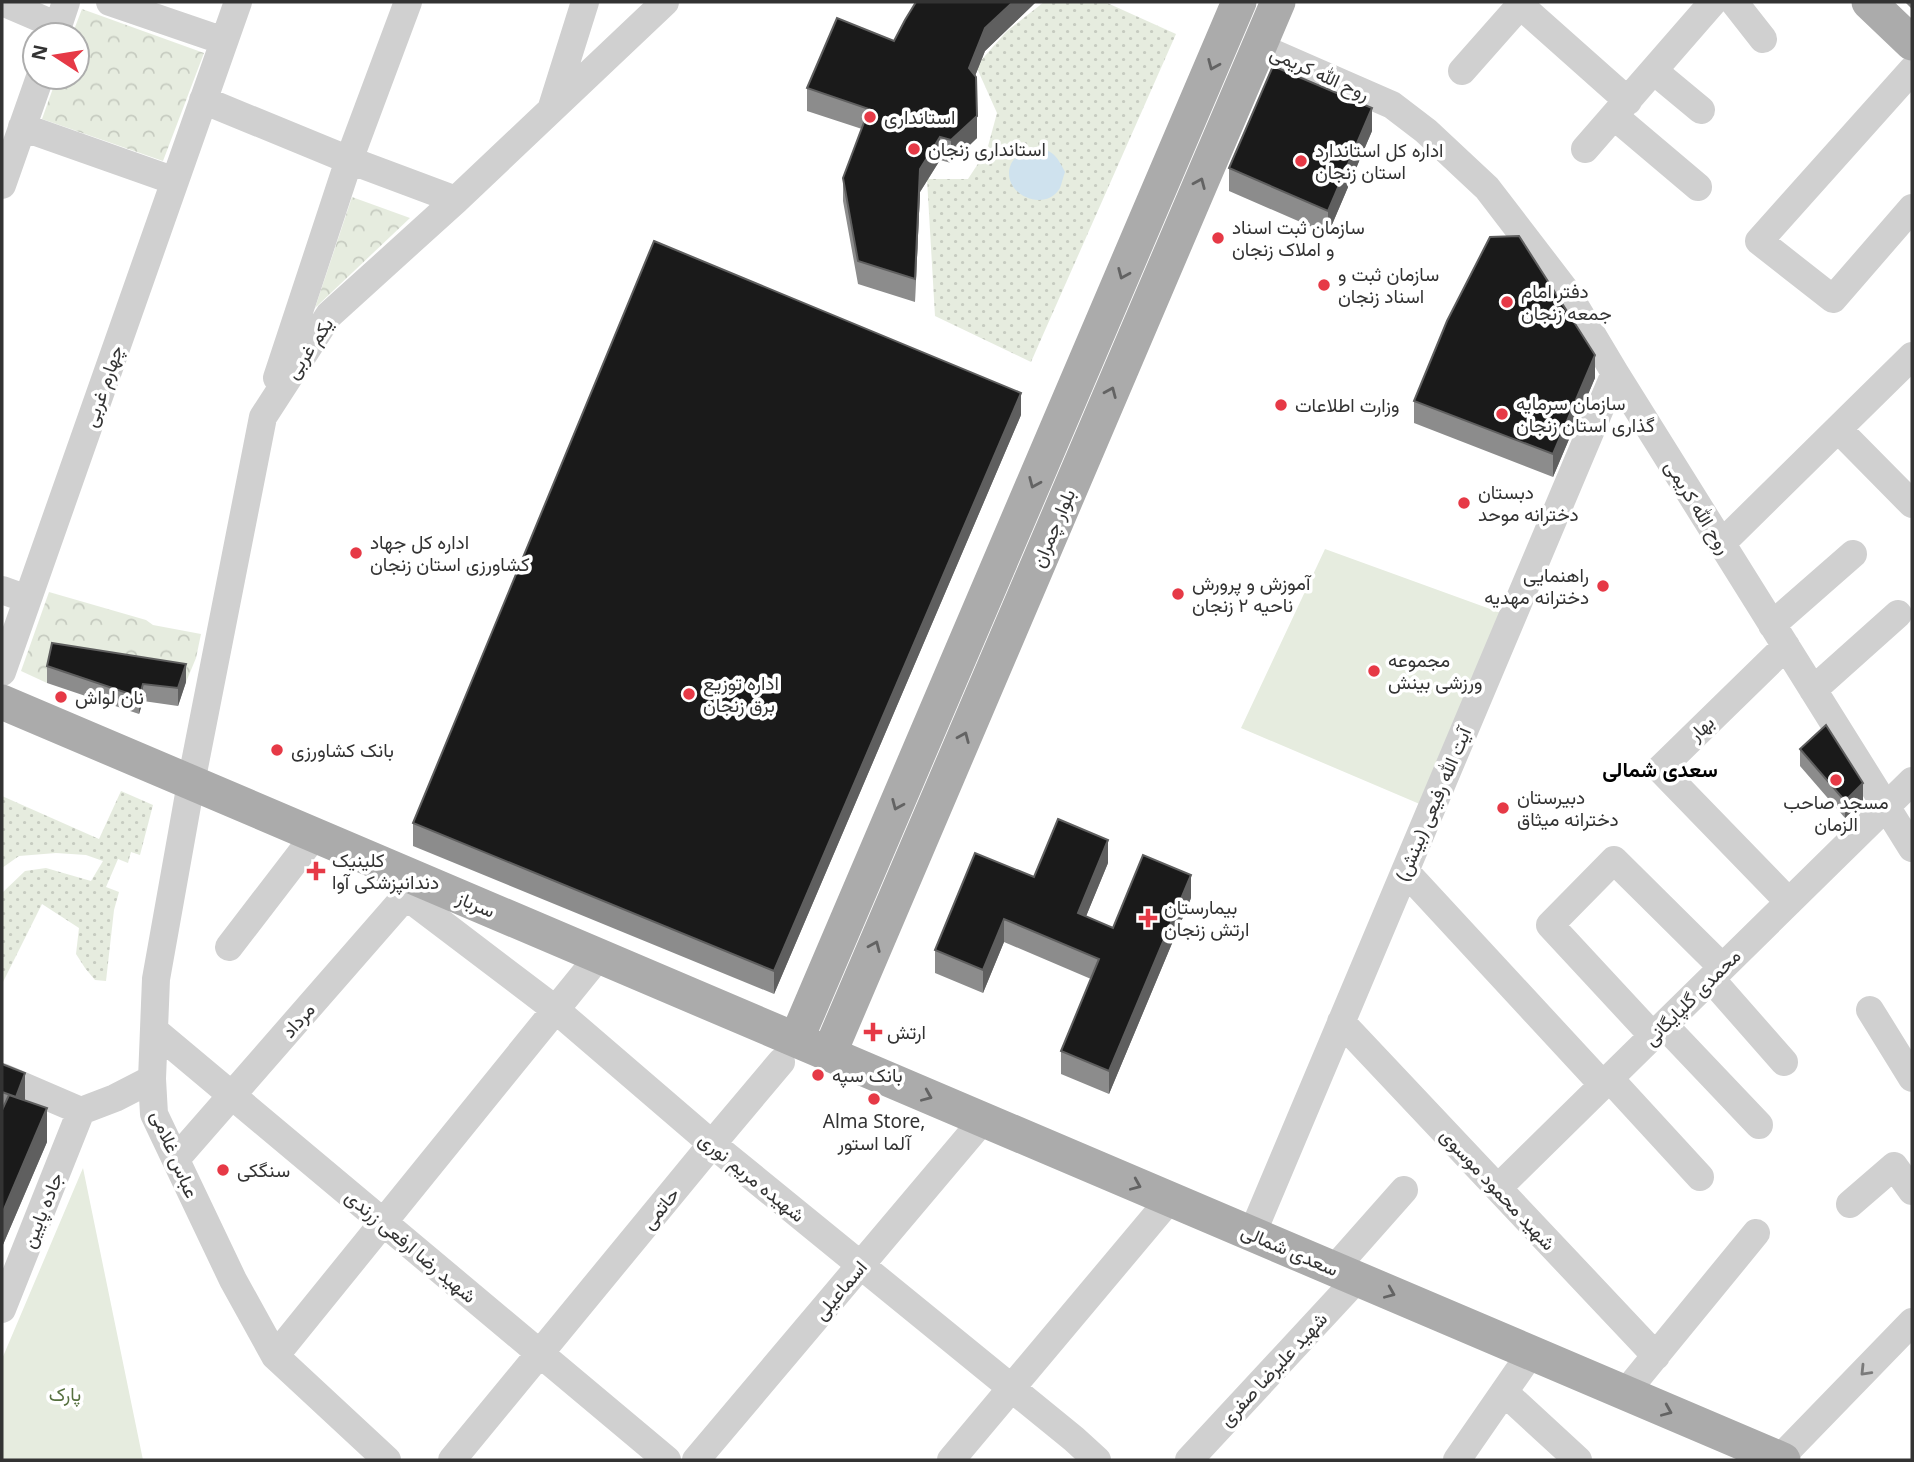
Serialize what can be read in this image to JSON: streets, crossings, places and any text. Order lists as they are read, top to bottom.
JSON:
{
  "streets": {
    "main road": ["بلوار چمران", "سرباز", "سعدی شمالی"],
    "street": [
      "روح الله کریمی",
      "یکم غربی",
      "چهارم غربی",
      "بهار",
      "آیت الله رفیعی (بینش)",
      "محمدی گلپایگانی",
      "مرداد",
      "عباس غلامی",
      "شهیده مریم نوری",
      "شهید محمود موسوی",
      "حاتمی",
      "جاده پایین",
      "شهید رضا ارفعی زرندی",
      "اسماعیلی",
      "شهید علیرضا صفری"
    ]
  },
  "crossings": [
    ["روح الله کریمی", "بلوار چمران"],
    ["روح الله کریمی", "بهار"],
    ["روح الله کریمی", "آیت الله رفیعی (بینش)"],
    ["روح الله کریمی", "محمدی گلپایگانی"],
    ["یکم غربی", "سرباز"],
    ["یکم غربی", "عباس غلامی"],
    ["بلوار چمران", "سرباز"],
    ["بلوار چمران", "حاتمی"],
    ["بلوار چمران", "سعدی شمالی"],
    ["بهار", "محمدی گلپایگانی"],
    ["آیت الله رفیعی (بینش)", "شهید محمود موسوی"],
    ["آیت الله رفیعی (بینش)", "سعدی شمالی"],
    ["سرباز", "مرداد"],
    ["سرباز", "عباس غلامی"],
    ["سرباز", "شهیده مریم نوری"],
    ["سرباز", "حاتمی"],
    ["سرباز", "سعدی شمالی"],
    ["محمدی گلپایگانی", "شهید محمود موسوی"],
    ["مرداد", "عباس غلامی"],
    ["مرداد", "شهیده مریم نوری"],
    ["مرداد", "شهید رضا ارفعی زرندی"],
    ["عباس غلامی", "شهید رضا ارفعی زرندی"],
    ["شهیده مریم نوری", "حاتمی"],
    ["شهیده مریم نوری", "اسماعیلی"],
    ["حاتمی", "شهید رضا ارفعی زرندی"],
    ["حاتمی", "سعدی شمالی"],
    ["سعدی شمالی", "اسماعیلی"],
    ["سعدی شمالی", "شهید علیرضا صفری"]
  ],
  "one_way": ["سعدی شمالی"],
  "districts": ["سعدی شمالی"],
  "parks": ["پارک"],
  "places": {
    "other": [
      "استانداری",
      "استانداری زنجان",
      "اداره کل استاندارد استان زنجان",
      "سازمان ثبت اسناد و املاک زنجان",
      "سازمان ثبت و اسناد زنجان",
      "دفتر امام جمعه زنجان",
      "وزارت اطلاعات",
      "سازمان سرمایه گذاری استان زنجان",
      "دبستان دخترانه موحد",
      "اداره کل جهاد کشاورزی استان زنجان",
      "راهنمایی دخترانه مهدیه",
      "آموزش و پرورش ناحیه ۲ زنجان",
      "مجموعه ورزشی بینش",
      "اداره توزیع برق زنجان",
      "نان لواش",
      "بانک کشاورزی",
      "مسجد صاحب الزمان",
      "دبیرستان دخترانه میثاق",
      "بانک سپه",
      "Alma Store, آلما استور",
      "سنگکی"
    ],
    "health": ["کلینیک دندانپزشکی آوا", "بیمارستان ارتش زنجان", "ارتش"]
  },
  "north": "left"
}
